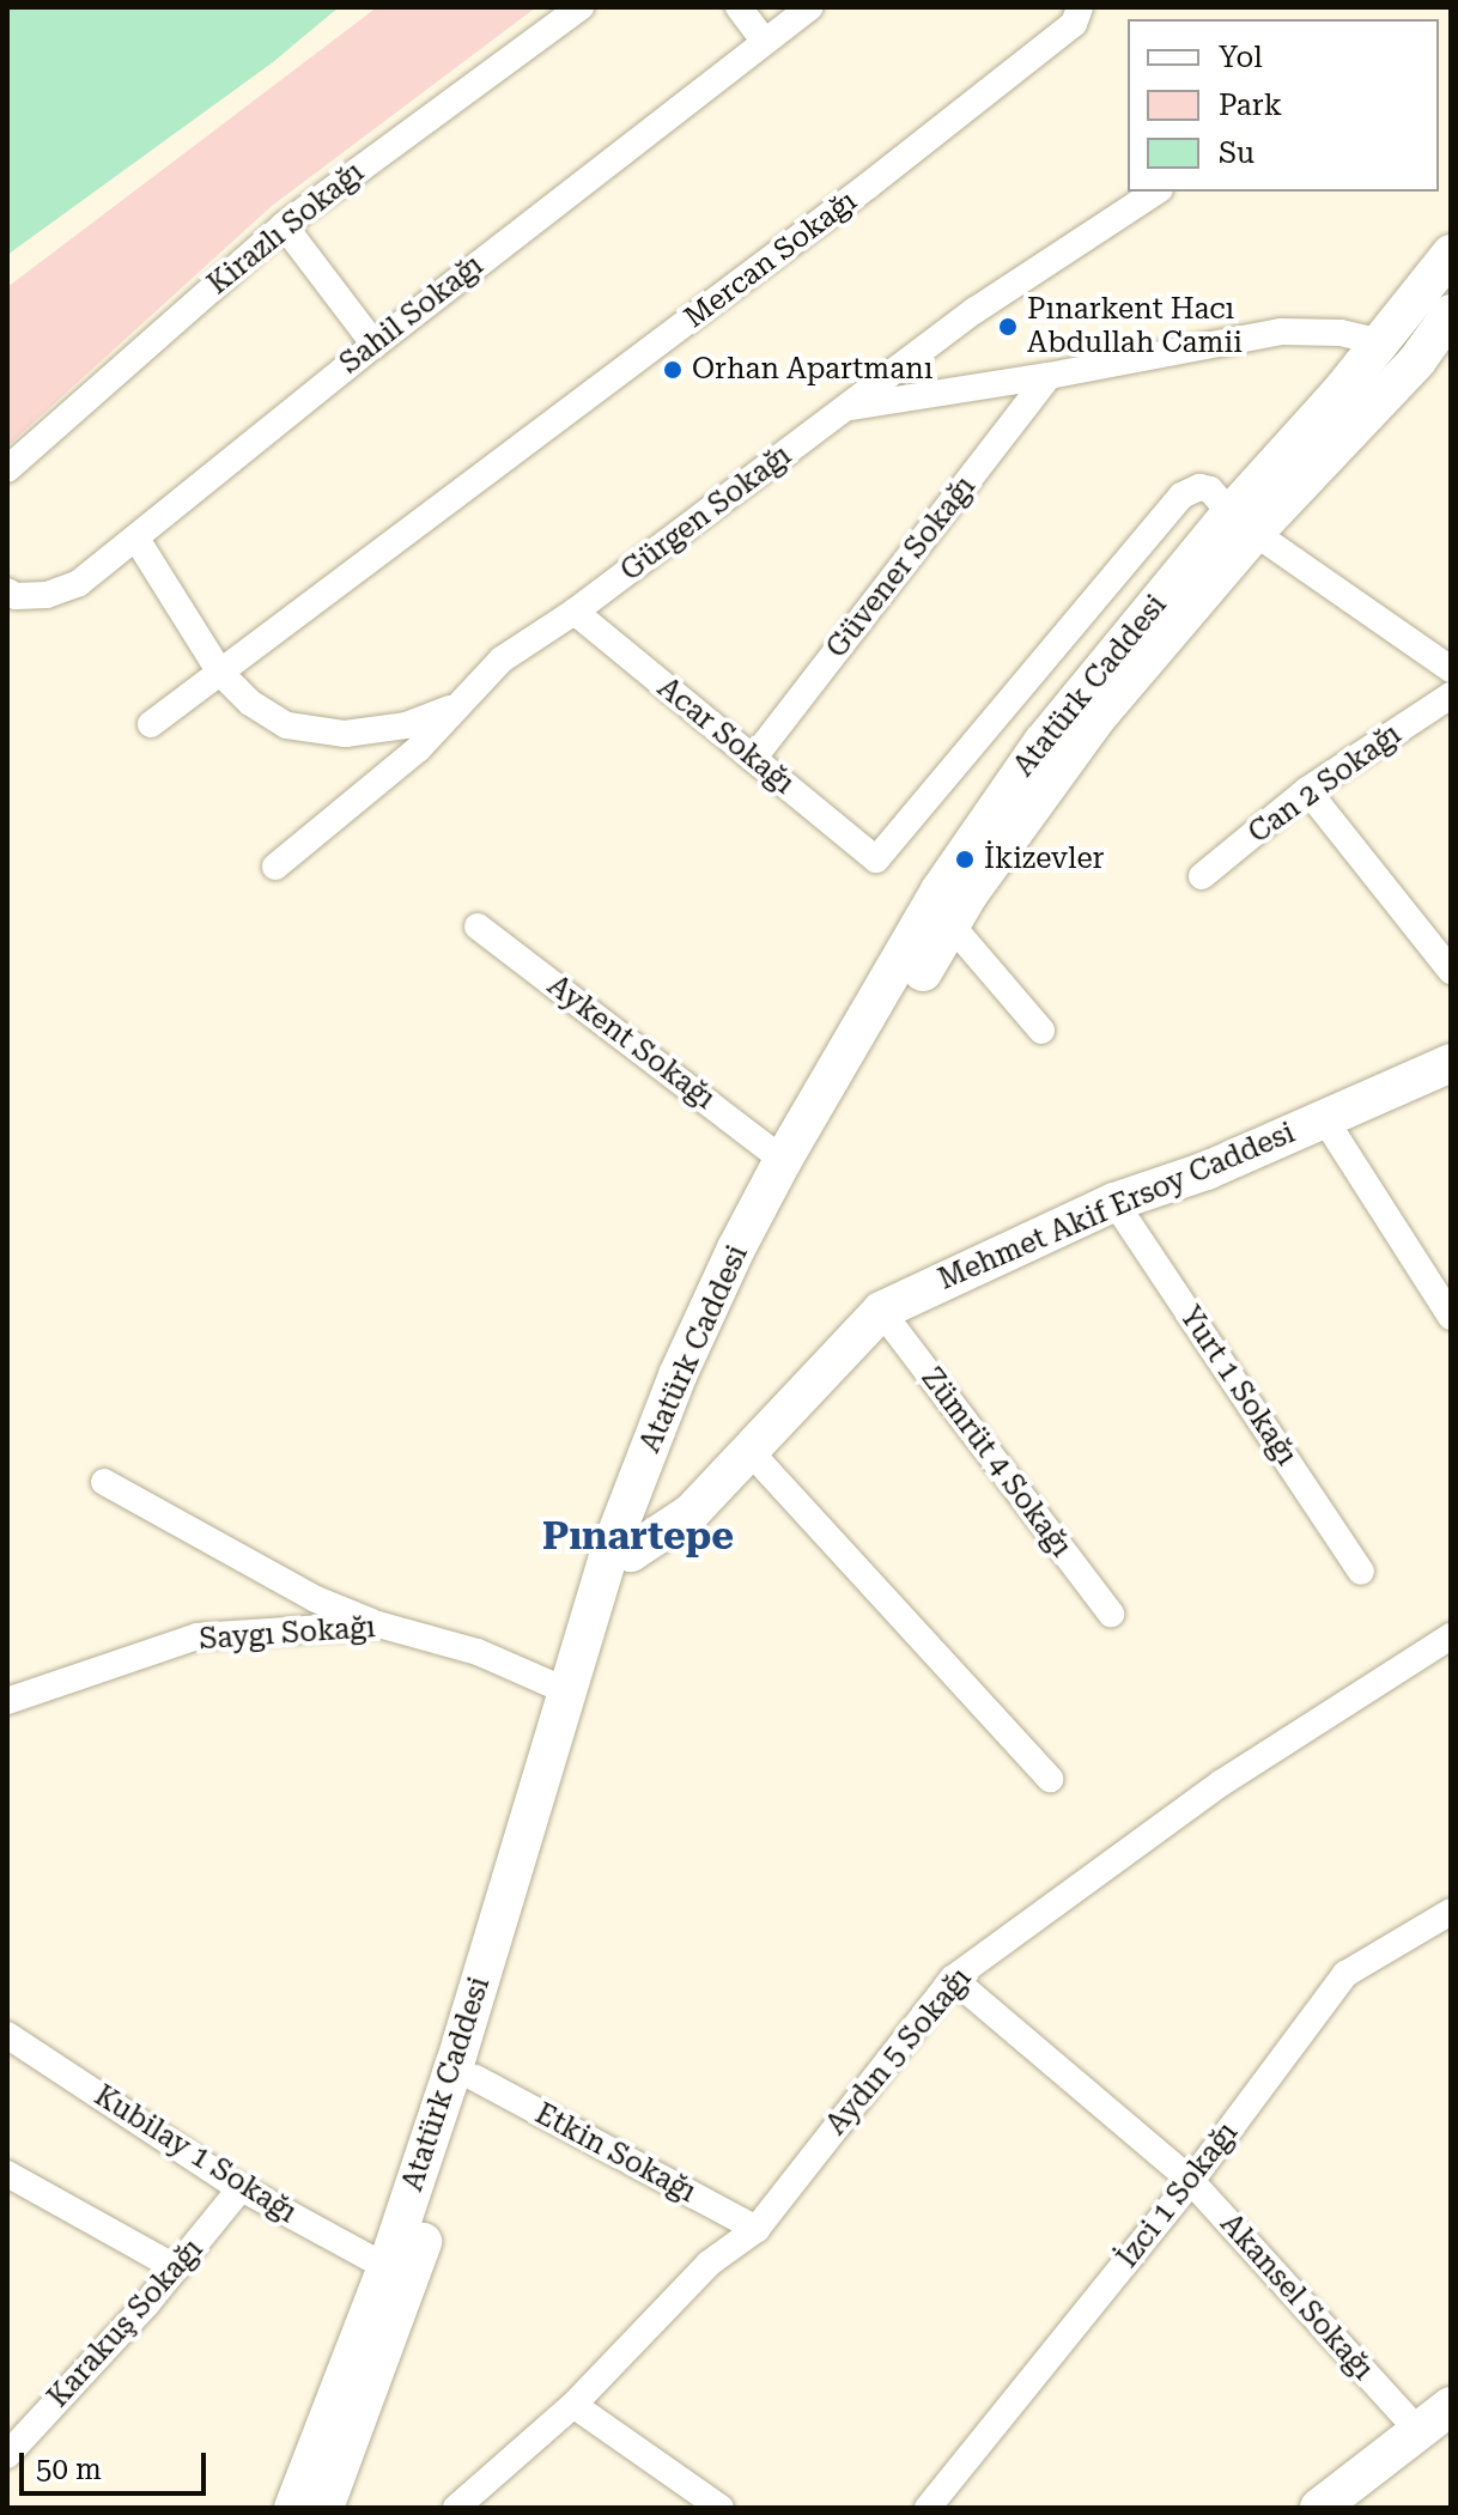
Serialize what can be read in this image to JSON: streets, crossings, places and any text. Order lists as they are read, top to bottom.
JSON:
{
  "streets": {
    "main road": ["Atatürk Caddesi", "Mehmet Akif Ersoy Caddesi"],
    "street": [
      "Kirazlı Sokağı",
      "Mercan Sokağı",
      "Sahil Sokağı",
      "Gürgen Sokağı",
      "Güvener Sokağı",
      "Acar Sokağı",
      "Can 2 Sokağı",
      "Aykent Sokağı",
      "Yurt 1 Sokağı",
      "Zümrüt 4 Sokağı",
      "Saygı Sokağı",
      "Aydın 5 Sokağı",
      "Etkin Sokağı",
      "Kubilay 1 Sokağı",
      "İzci 1 Sokağı",
      "Akansel Sokağı",
      "Karakuş Sokağı"
    ]
  },
  "crossings": [
    ["Gürgen Sokağı", "Acar Sokağı"],
    ["Güvener Sokağı", "Acar Sokağı"],
    ["Atatürk Caddesi", "Acar Sokağı"],
    ["Atatürk Caddesi", "Aykent Sokağı"],
    ["Atatürk Caddesi", "Mehmet Akif Ersoy Caddesi"],
    ["Atatürk Caddesi", "Saygı Sokağı"],
    ["Atatürk Caddesi", "Etkin Sokağı"],
    ["Atatürk Caddesi", "Kubilay 1 Sokağı"],
    ["Mehmet Akif Ersoy Caddesi", "Yurt 1 Sokağı"],
    ["Mehmet Akif Ersoy Caddesi", "Zümrüt 4 Sokağı"],
    ["Aydın 5 Sokağı", "Etkin Sokağı"],
    ["Aydın 5 Sokağı", "Akansel Sokağı"],
    ["Kubilay 1 Sokağı", "Karakuş Sokağı"],
    ["İzci 1 Sokağı", "Akansel Sokağı"]
  ],
  "districts": ["Pınartepe"],
  "places": ["Pınarkent Hacı Abdullah Camii", "Orhan Apartmanı", "İkizevler"],
  "legend": ["Yol", "Park", "Su"],
  "scale_bar": "50 m"
}
